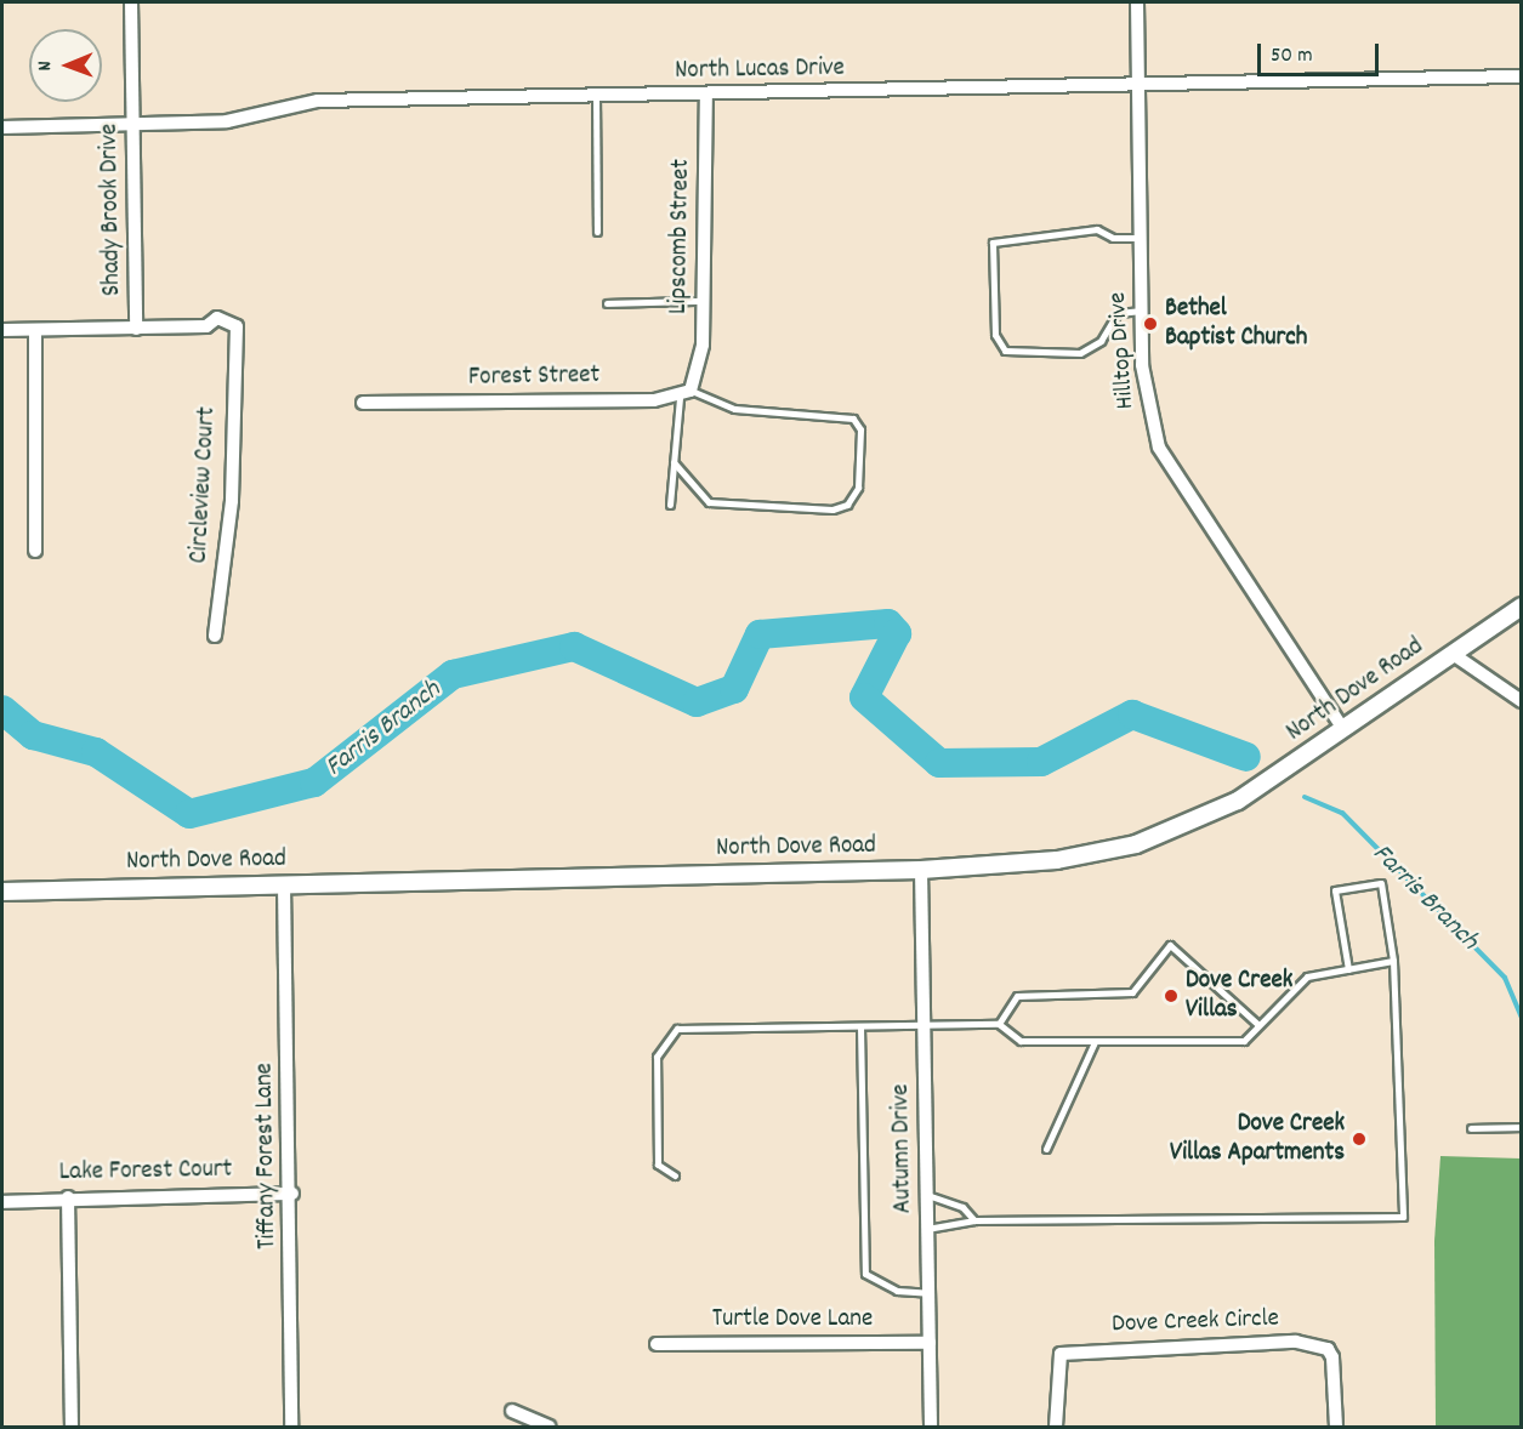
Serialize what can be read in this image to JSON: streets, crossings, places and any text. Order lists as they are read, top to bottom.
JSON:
{
  "streets": {
    "street": [
      "North Lucas Drive",
      "Shady Brook Drive",
      "Lipscomb Street",
      "Hilltop Drive",
      "Forest Street",
      "Circleview Court",
      "North Dove Road",
      "Autumn Drive",
      "Tiffany Forest Lane",
      "Lake Forest Court",
      "Turtle Dove Lane",
      "Dove Creek Circle"
    ]
  },
  "crossings": [
    ["North Lucas Drive", "Shady Brook Drive"],
    ["North Lucas Drive", "Lipscomb Street"],
    ["North Lucas Drive", "Hilltop Drive"],
    ["Shady Brook Drive", "Circleview Court"],
    ["Lipscomb Street", "Forest Street"],
    ["Hilltop Drive", "North Dove Road"],
    ["North Dove Road", "Autumn Drive"],
    ["North Dove Road", "Tiffany Forest Lane"],
    ["Autumn Drive", "Turtle Dove Lane"],
    ["Tiffany Forest Lane", "Lake Forest Court"]
  ],
  "water": ["Farris Branch"],
  "places": ["Bethel Baptist Church", "Dove Creek Villas", "Dove Creek Villas Apartments"],
  "scale_bar": "50 m",
  "north": "left"
}
